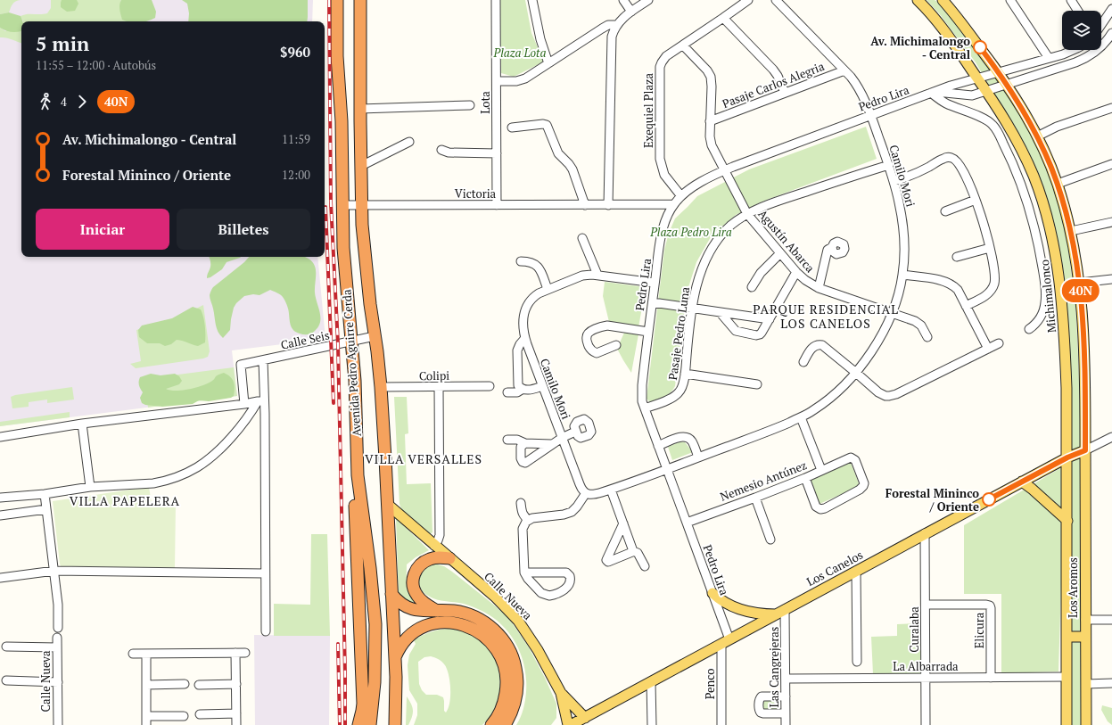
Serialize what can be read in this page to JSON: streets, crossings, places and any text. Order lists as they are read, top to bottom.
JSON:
{
  "streets": {
    "highway": ["Avenida Pedro Aguirre Cerda"],
    "main road": [
      "Michimalonco",
      "Los Canelos",
      "Los Aromos",
      "Calle Nueva"
    ],
    "street": [
      "Pasaje Carlos Alegria",
      "Pedro Lira",
      "Lota",
      "Exequiel Plaza",
      "Camilo Mori",
      "Victoria",
      "Agustín Abarca",
      "Pasaje Pedro Luna",
      "Calle Seis",
      "Colipi",
      "Nemesio Antúnez",
      "Curalaba",
      "Elicura",
      "La Albarrada",
      "Las Cangrejeras",
      "Penco"
    ]
  },
  "crossings": [
    ["Pasaje Carlos Alegria", "Agustín Abarca"],
    ["Pedro Lira", "Exequiel Plaza"],
    ["Pedro Lira", "Camilo Mori"],
    ["Pedro Lira", "Victoria"],
    ["Pedro Lira", "Agustín Abarca"],
    ["Pedro Lira", "Michimalonco"],
    ["Pedro Lira", "Pasaje Pedro Luna"],
    ["Pedro Lira", "Nemesio Antúnez"],
    ["Pedro Lira", "Los Canelos"],
    ["Pedro Lira", "Penco"],
    ["Lota", "Victoria"],
    ["Exequiel Plaza", "Agustín Abarca"],
    ["Camilo Mori", "Agustín Abarca"],
    ["Camilo Mori", "Pasaje Pedro Luna"],
    ["Victoria", "Avenida Pedro Aguirre Cerda"],
    ["Agustín Abarca", "Pasaje Pedro Luna"],
    ["Michimalonco", "Los Canelos"],
    ["Michimalonco", "Los Aromos"],
    ["Calle Seis", "Avenida Pedro Aguirre Cerda"],
    ["Avenida Pedro Aguirre Cerda", "Colipi"],
    ["Avenida Pedro Aguirre Cerda", "Calle Nueva"],
    ["Los Canelos", "Los Aromos"],
    ["Los Canelos", "Calle Nueva"],
    ["Los Canelos", "Curalaba"],
    ["Los Canelos", "Las Cangrejeras"],
    ["Los Canelos", "Penco"],
    ["Los Aromos", "La Albarrada"],
    ["Curalaba", "Elicura"],
    ["Curalaba", "La Albarrada"],
    ["Elicura", "La Albarrada"],
    ["La Albarrada", "Las Cangrejeras"]
  ],
  "districts": ["PARQUE RESIDENCIAL LOS CANELOS", "VILLA VERSALLES", "VILLA PAPELERA"],
  "parks": ["Plaza Lota", "Plaza Pedro Lira"],
  "places": ["Av. Michimalongo - Central", "Forestal Mininco / Oriente"],
  "lines": ["bus line 40N"],
  "page": {
    "on_map": "40N",
    "heading": ["5 min", "11:55 – 12:00 · Autobús", "$960"],
    "legs": ["4", "40N"],
    "list": [
      {
        "name": "Av. Michimalongo - Central",
        "value": "11:59"
      },
      {
        "name": "Forestal Mininco / Oriente",
        "value": "12:00"
      }
    ],
    "buttons": ["Iniciar", "Billetes"]
  }
}
